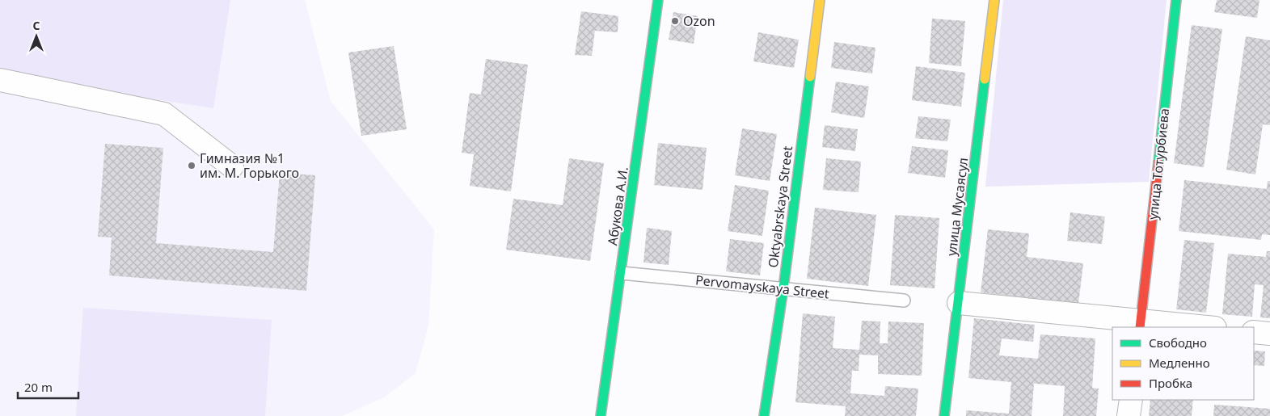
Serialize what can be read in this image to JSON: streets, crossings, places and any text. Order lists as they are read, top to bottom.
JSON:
{
  "streets": {
    "street": [
      "улица Тотурбиева",
      "Абукова А.И.",
      "Oktyabrskaya Street",
      "улица Мусаясул"
    ],
    "lane": ["Pervomayskaya Street"]
  },
  "crossings": [
    ["Абукова А.И.", "Pervomayskaya Street"],
    ["Oktyabrskaya Street", "Pervomayskaya Street"]
  ],
  "places": ["Ozon", "Гимназия №1 им. М. Горького"],
  "legend": ["Свободно", "Медленно", "Пробка"],
  "scale_bar": "20 m",
  "north": "top"
}
